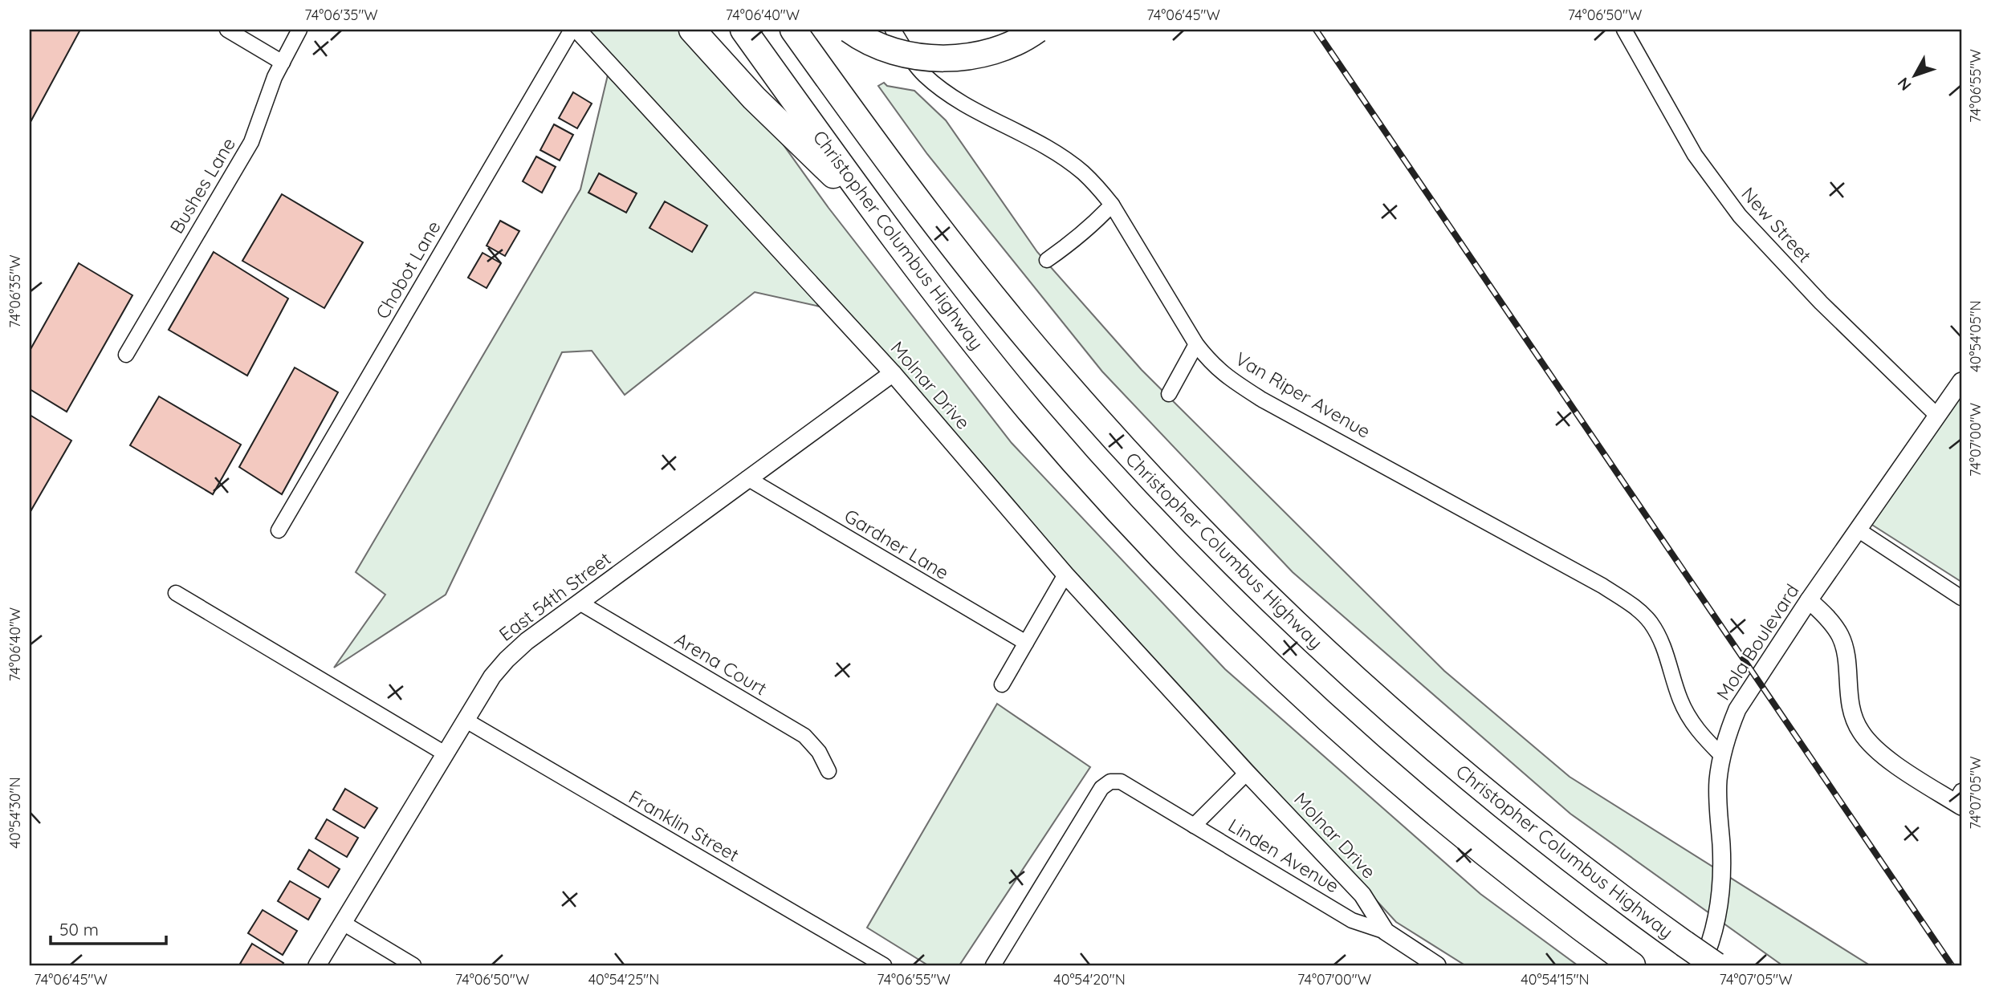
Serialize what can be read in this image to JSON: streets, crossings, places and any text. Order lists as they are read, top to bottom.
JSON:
{
  "streets": {
    "highway": ["Christopher Columbus Highway"],
    "street": [
      "Bushes Lane",
      "New Street",
      "Chobot Lane",
      "Molnar Drive",
      "Van Riper Avenue",
      "Gardner Lane",
      "East 54th Street",
      "Mola Boulevard",
      "Arena Court",
      "Franklin Street",
      "Linden Avenue"
    ]
  },
  "crossings": [
    ["New Street", "Mola Boulevard"],
    ["Molnar Drive", "East 54th Street"],
    ["Molnar Drive", "Linden Avenue"],
    ["Van Riper Avenue", "Mola Boulevard"],
    ["Gardner Lane", "East 54th Street"],
    ["East 54th Street", "Arena Court"],
    ["East 54th Street", "Franklin Street"]
  ],
  "scale_bar": "50 m",
  "north": "bottom left",
  "coordinates": [
    "74°06'35\"W",
    "74°06'40\"W",
    "74°06'45\"W",
    "74°06'50\"W",
    "74°06'55\"W",
    "40°54'05\"N",
    "74°07'00\"W",
    "74°07'05\"W",
    "40°54'30\"N",
    "40°54'25\"N",
    "40°54'20\"N",
    "40°54'15\"N"
  ]
}
